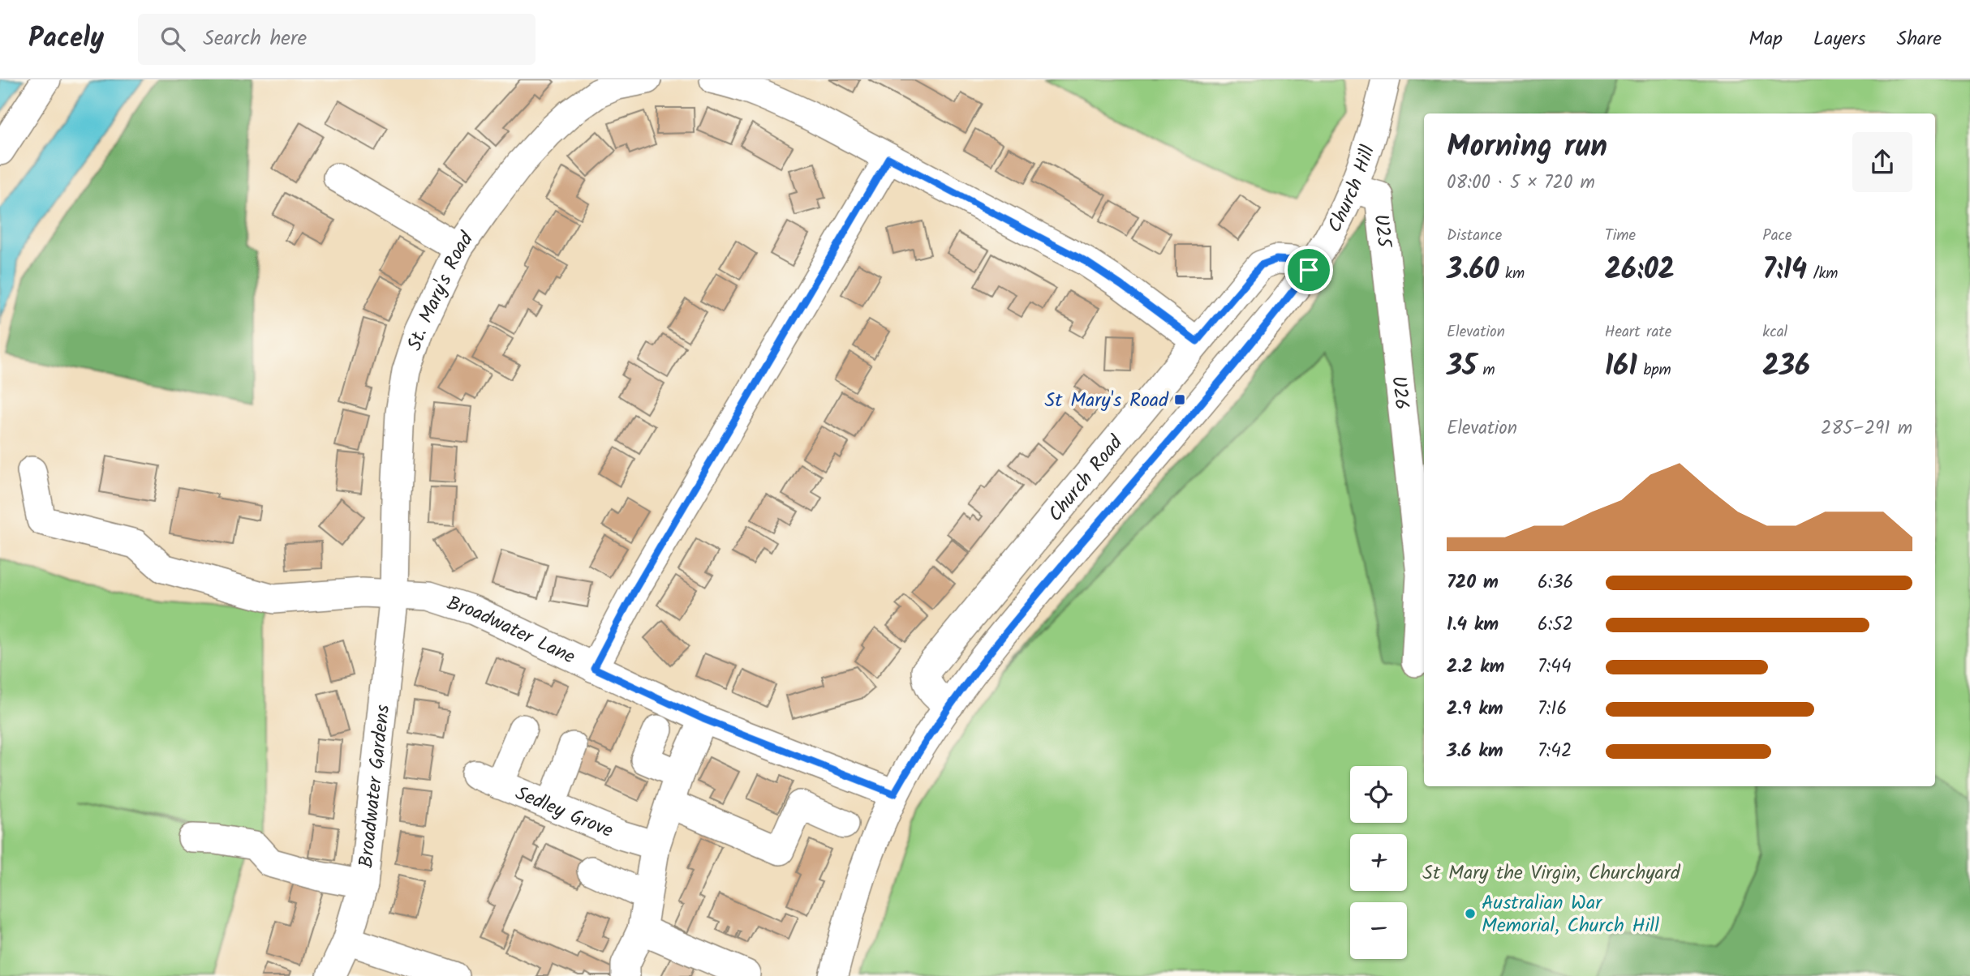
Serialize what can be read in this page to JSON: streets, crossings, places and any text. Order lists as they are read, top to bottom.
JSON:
{
  "streets": {
    "street": [
      "Church Hill",
      "U25",
      "St. Mary's Road",
      "U26",
      "Church Road",
      "Broadwater Lane",
      "Broadwater Gardens",
      "Sedley Grove"
    ]
  },
  "crossings": [
    ["Church Hill", "U25"],
    ["Church Hill", "Church Road"],
    ["Church Hill", "Broadwater Lane"],
    ["U25", "U26"],
    ["St. Mary's Road", "Broadwater Lane"],
    ["St. Mary's Road", "Broadwater Gardens"],
    ["Broadwater Lane", "Broadwater Gardens"]
  ],
  "parks": ["St Mary the Virgin, Churchyard"],
  "places": {
    "transit": ["St Mary's Road"],
    "other": ["Australian War Memorial, Church Hill"]
  },
  "page": {
    "header": "Pacely",
    "search": "Search here",
    "nav": ["Map", "Layers", "Share"],
    "heading": ["Morning run", "08:00 · 5 × 720 m"],
    "stats": [
      ["Distance", "3.60 km"],
      ["Time", "26:02"],
      ["Pace", "7:14 /km"],
      ["Elevation", "35 m"],
      ["Heart rate", "161 bpm"],
      ["kcal", "236"]
    ],
    "chart": ["Elevation", "285–291 m"],
    "list": [
      {
        "name": "720 m",
        "note": "6:36"
      },
      {
        "name": "1.4 km",
        "note": "6:52"
      },
      {
        "name": "2.2 km",
        "note": "7:44"
      },
      {
        "name": "2.9 km",
        "note": "7:16"
      },
      {
        "name": "3.6 km",
        "note": "7:42"
      }
    ],
    "map_buttons": ["+", "−"]
  }
}
